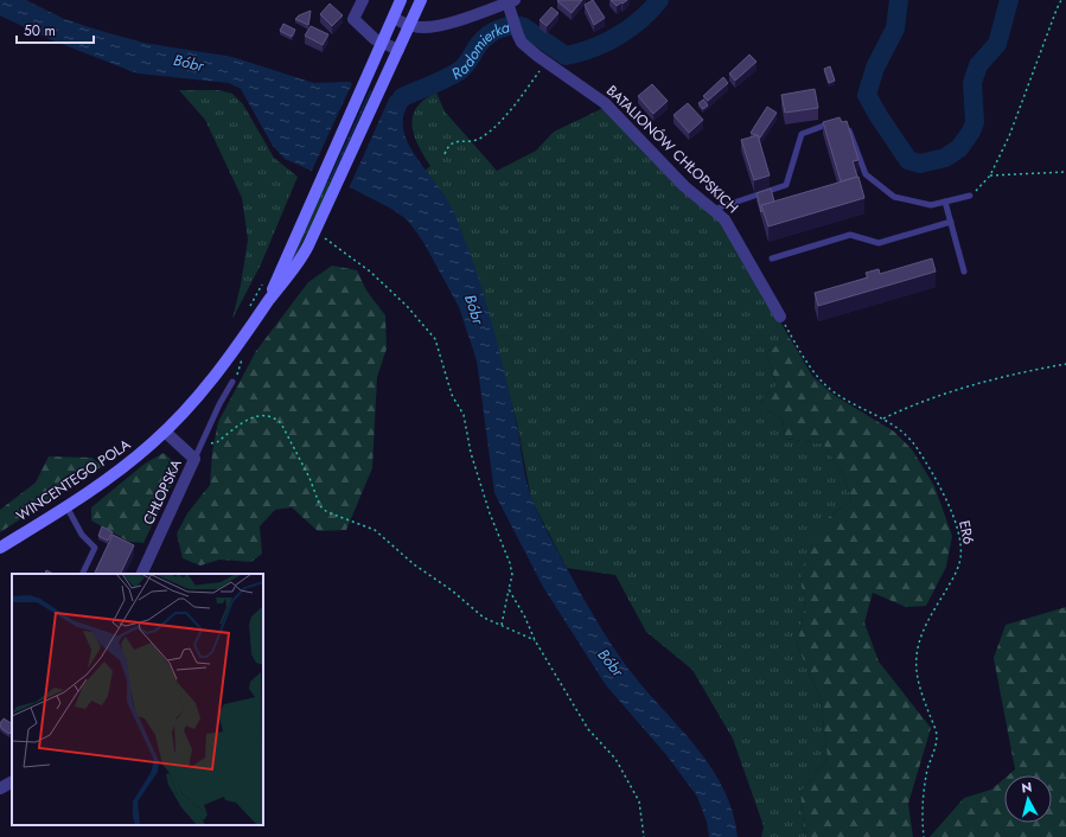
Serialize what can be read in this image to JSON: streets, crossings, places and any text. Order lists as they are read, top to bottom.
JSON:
{
  "streets": {
    "main road": ["WINCENTEGO POLA"],
    "street": ["BATALIONÓW CHŁOPSKICH", "CHŁOPSKA"],
    "path": ["ER6"]
  },
  "crossings": [
    ["BATALIONÓW CHŁOPSKICH", "ER6"],
    ["WINCENTEGO POLA", "CHŁOPSKA"]
  ],
  "water": ["Radomierka", "Bóbr"],
  "scale_bar": "50 m",
  "north": "top"
}
